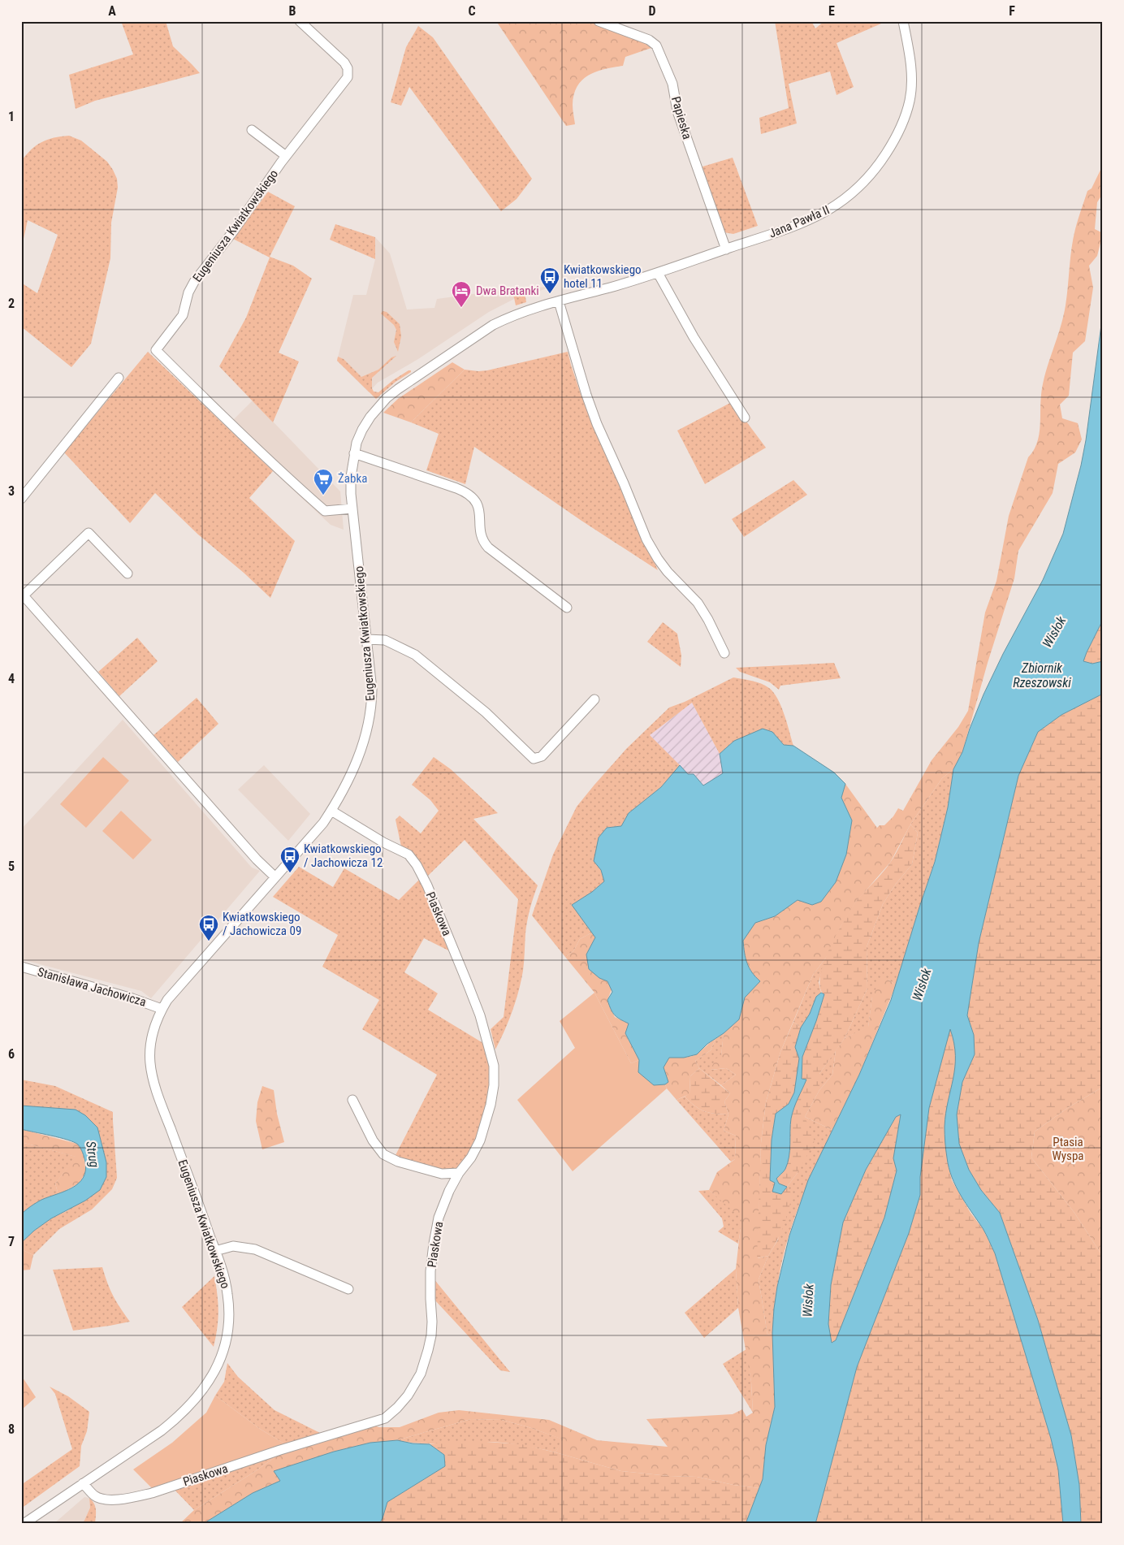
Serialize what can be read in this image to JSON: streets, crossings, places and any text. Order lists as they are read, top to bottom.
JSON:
{
  "streets": {
    "street": [
      "Papieska",
      "Jana Pawła II",
      "Eugeniusza Kwiatkowskiego",
      "Piaskowa",
      "Stanisława Jachowicza"
    ]
  },
  "crossings": [
    ["Papieska", "Jana Pawła II"],
    ["Jana Pawła II", "Eugeniusza Kwiatkowskiego"],
    ["Eugeniusza Kwiatkowskiego", "Piaskowa"],
    ["Eugeniusza Kwiatkowskiego", "Stanisława Jachowicza"]
  ],
  "water": ["Wisłok", "Zbiornik Rzeszowski", "Strug"],
  "parks": ["Ptasia Wyspa"],
  "places": {
    "bus stop": ["Kwiatkowskiego hotel 11", "Kwiatkowskiego / Jachowicza 12", "Kwiatkowskiego / Jachowicza 09"],
    "hotel": ["Dwa Bratanki"],
    "supermarket": ["Żabka"]
  },
  "grid": {
    "columns": [
      "A",
      "B",
      "C",
      "D",
      "E",
      "F"
    ],
    "rows": [
      "1",
      "2",
      "3",
      "4",
      "5",
      "6",
      "7",
      "8"
    ]
  }
}
